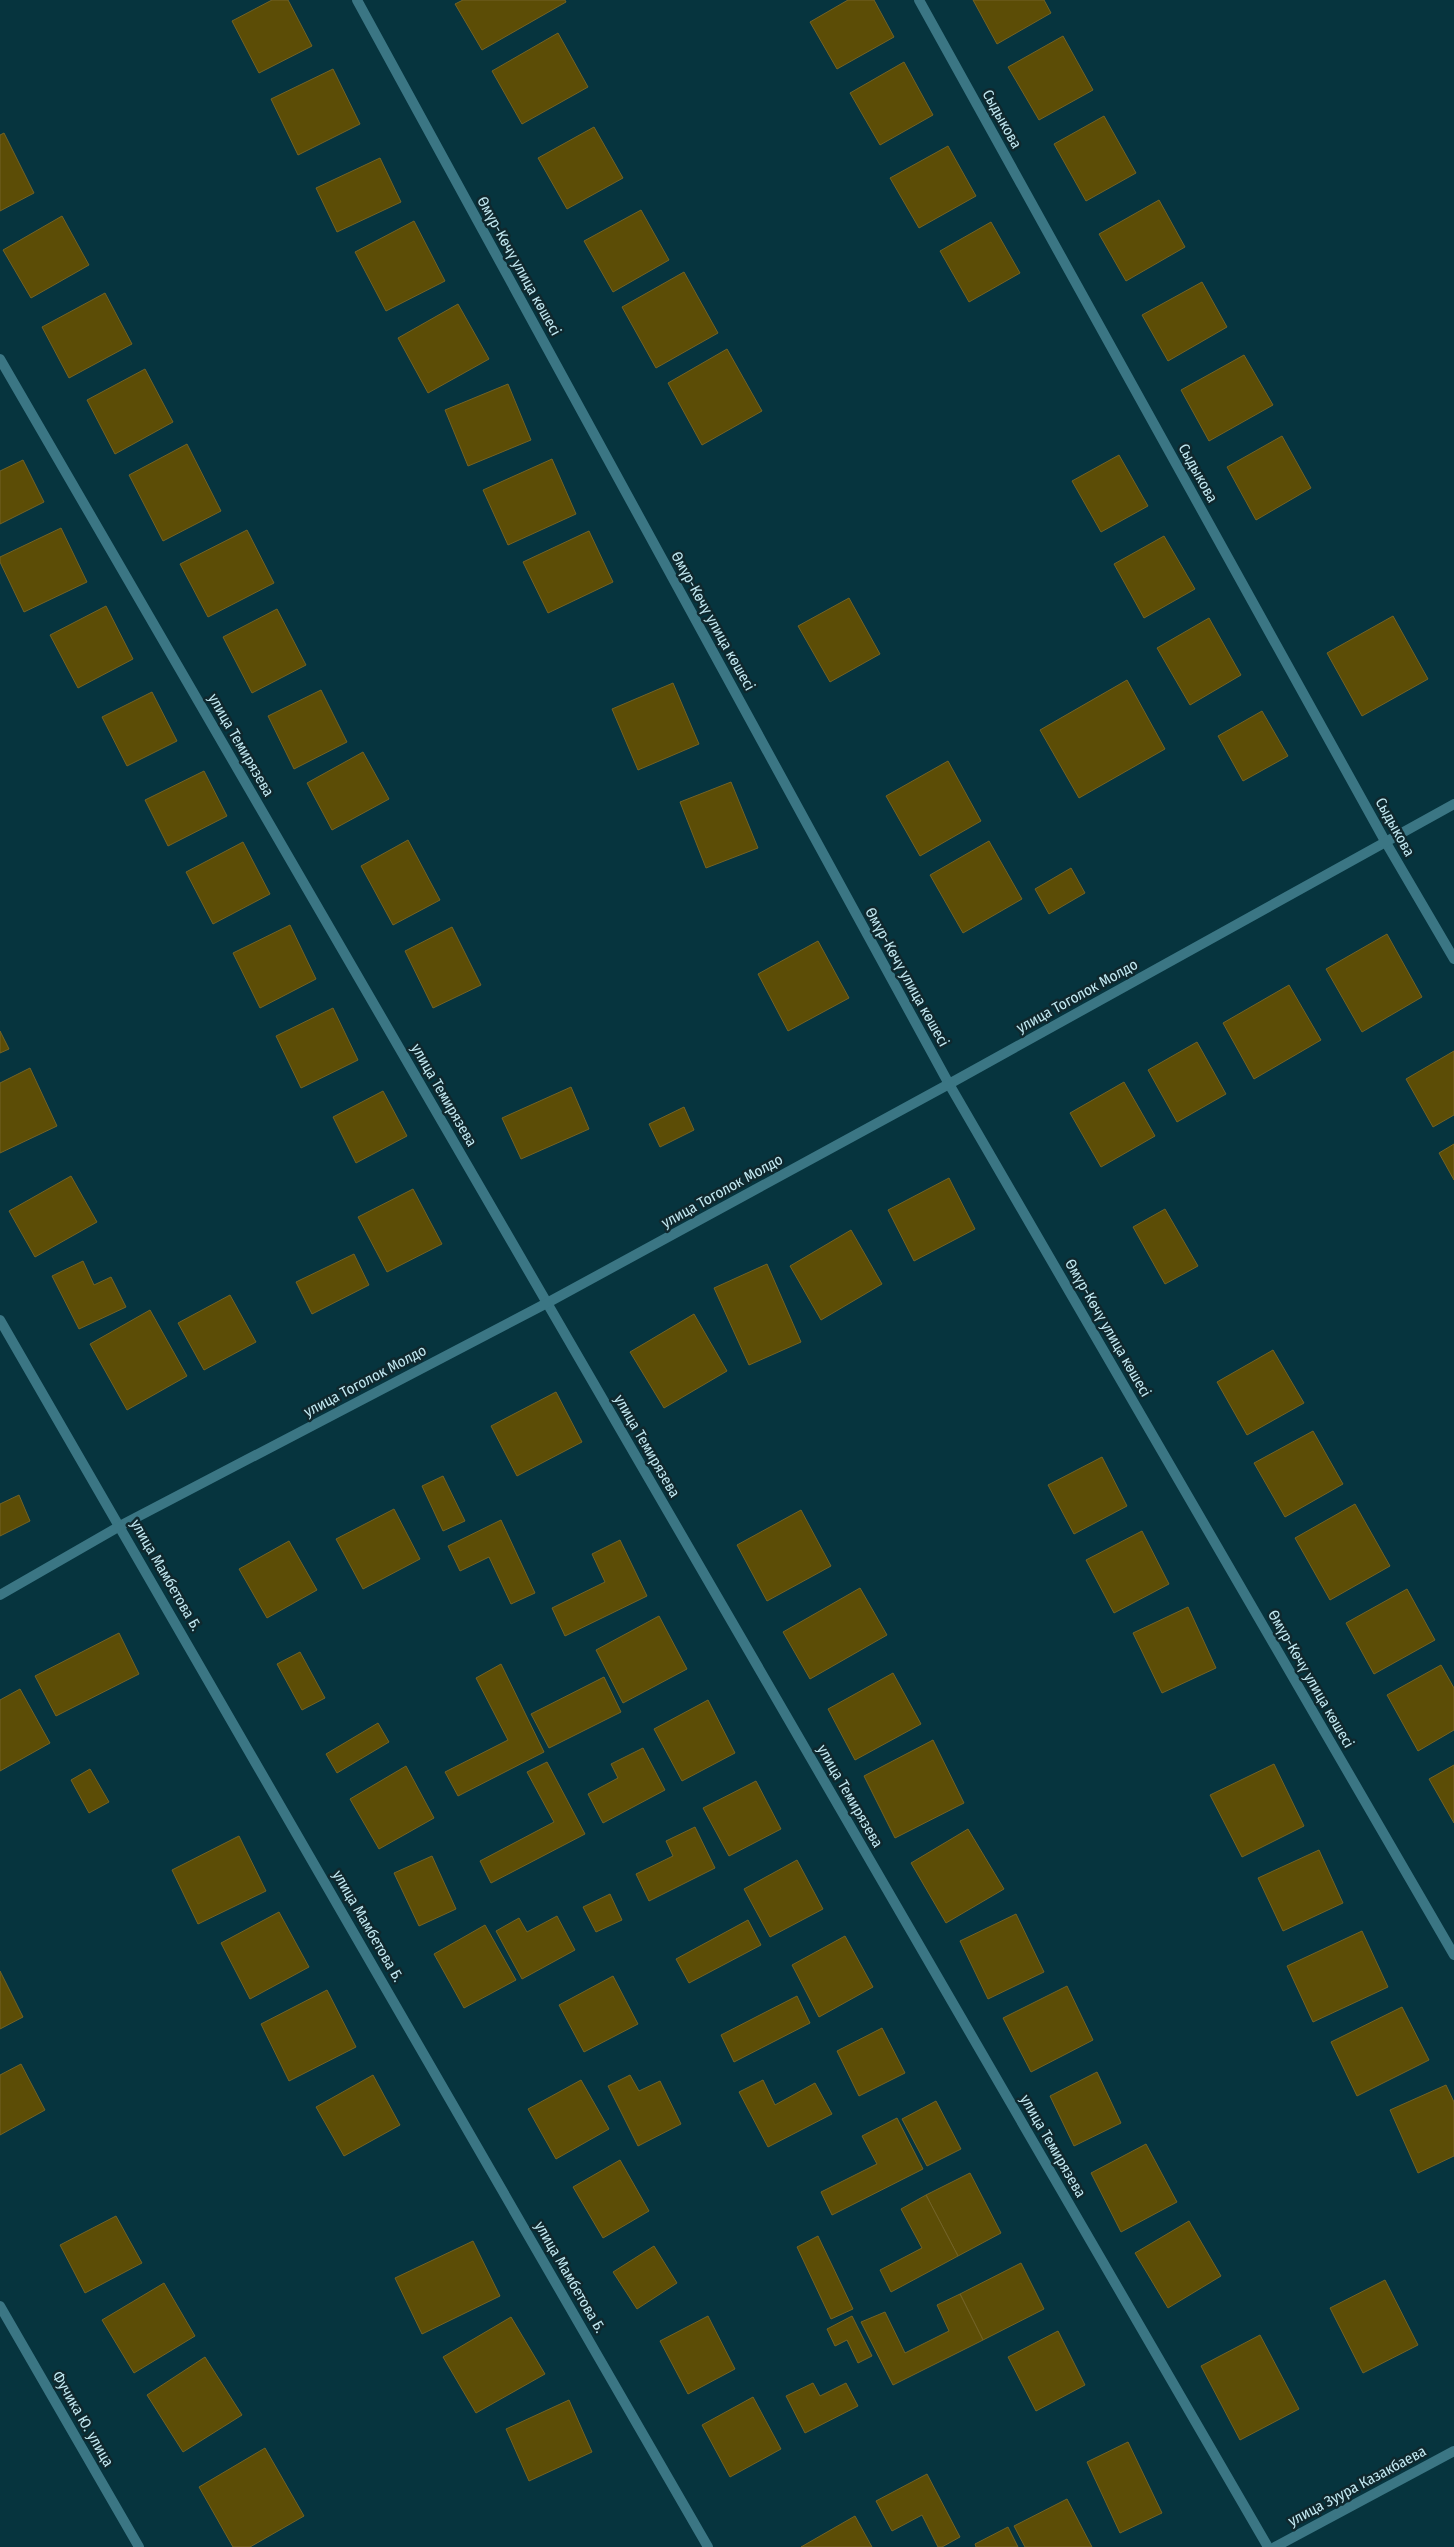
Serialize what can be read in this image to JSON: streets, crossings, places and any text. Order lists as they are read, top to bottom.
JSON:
{
  "streets": {
    "street": [
      "Сыдыкова",
      "Өмүр-Көчү улица көшесі",
      "улица Темирязева",
      "улица Тоголок Молдо",
      "улица Мамбетова Б.",
      "Фучика Ю. улица",
      "улица Зуура Казакбаева"
    ]
  },
  "crossings": [
    ["Сыдыкова", "улица Тоголок Молдо"],
    ["Өмүр-Көчү улица көшесі", "улица Тоголок Молдо"],
    ["улица Темирязева", "улица Тоголок Молдо"],
    ["улица Тоголок Молдо", "улица Мамбетова Б."]
  ]
}
